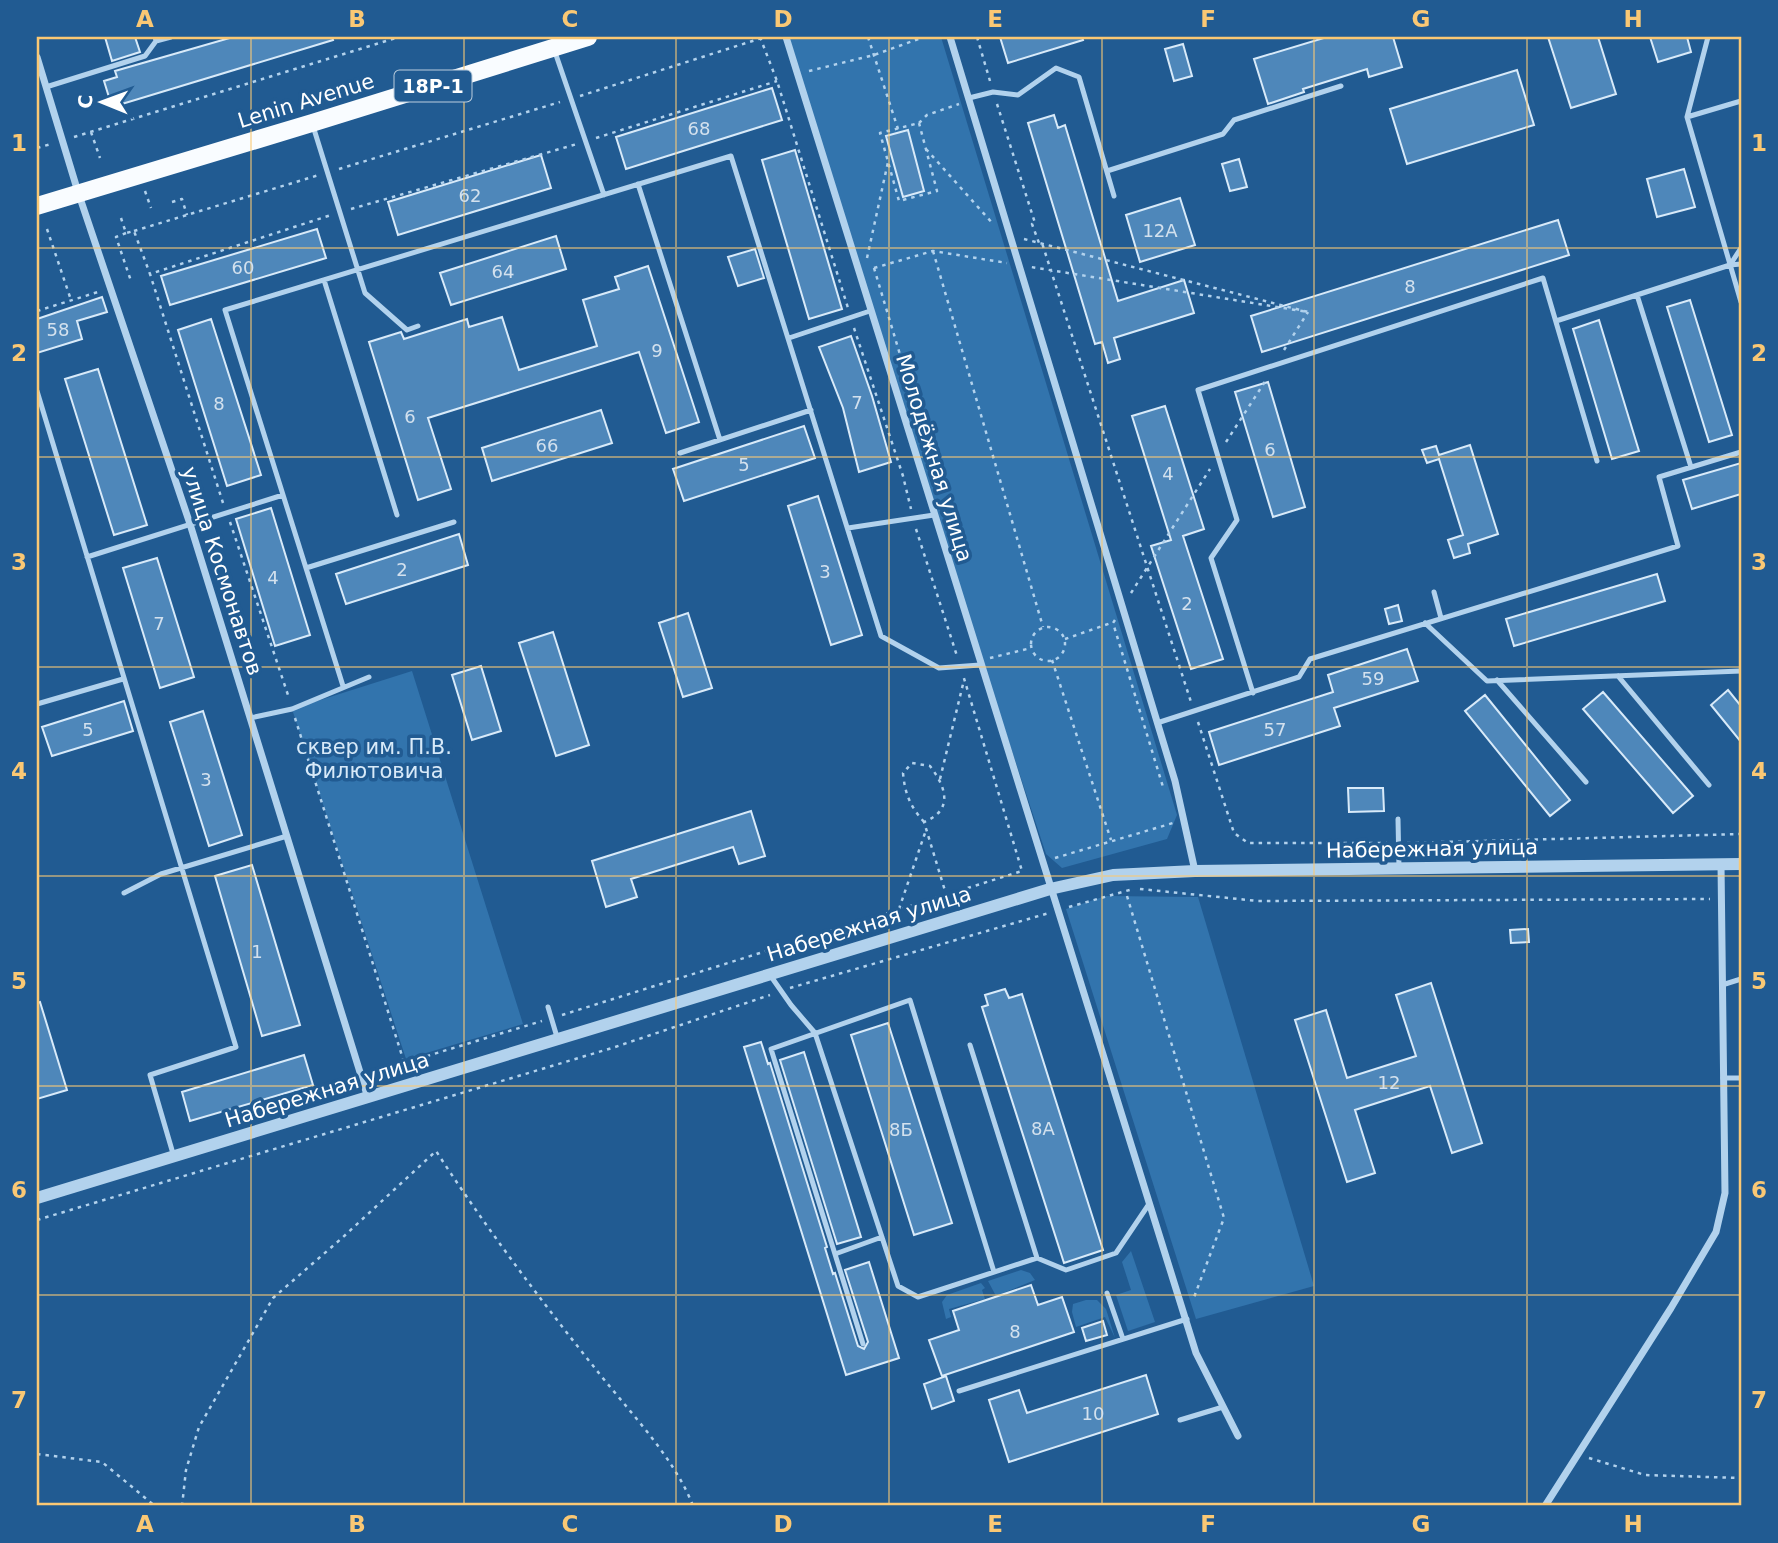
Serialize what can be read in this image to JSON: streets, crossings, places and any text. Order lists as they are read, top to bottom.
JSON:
{
  "streets": {
    "main road": ["18Р-1", "Lenin Avenue"],
    "street": ["Молодёжная улица", "улица Космонавтов", "Набережная улица"]
  },
  "crossings": [
    ["Lenin Avenue", "улица Космонавтов"],
    ["Молодёжная улица", "Набережная улица"],
    ["улица Космонавтов", "Набережная улица"]
  ],
  "parks": ["сквер им. П.В. Филютовича"],
  "house_numbers": [
    "68",
    "62",
    "12А",
    "60",
    "64",
    "8",
    "58",
    "9",
    "7",
    "8",
    "6",
    "66",
    "6",
    "5",
    "4",
    "2",
    "3",
    "4",
    "2",
    "7",
    "59",
    "5",
    "57",
    "3",
    "1",
    "12",
    "8А",
    "8Б",
    "8",
    "10"
  ],
  "north": "left",
  "grid": {
    "columns": [
      "A",
      "B",
      "C",
      "D",
      "E",
      "F",
      "G",
      "H"
    ],
    "rows": [
      "1",
      "2",
      "3",
      "4",
      "5",
      "6",
      "7"
    ]
  }
}
